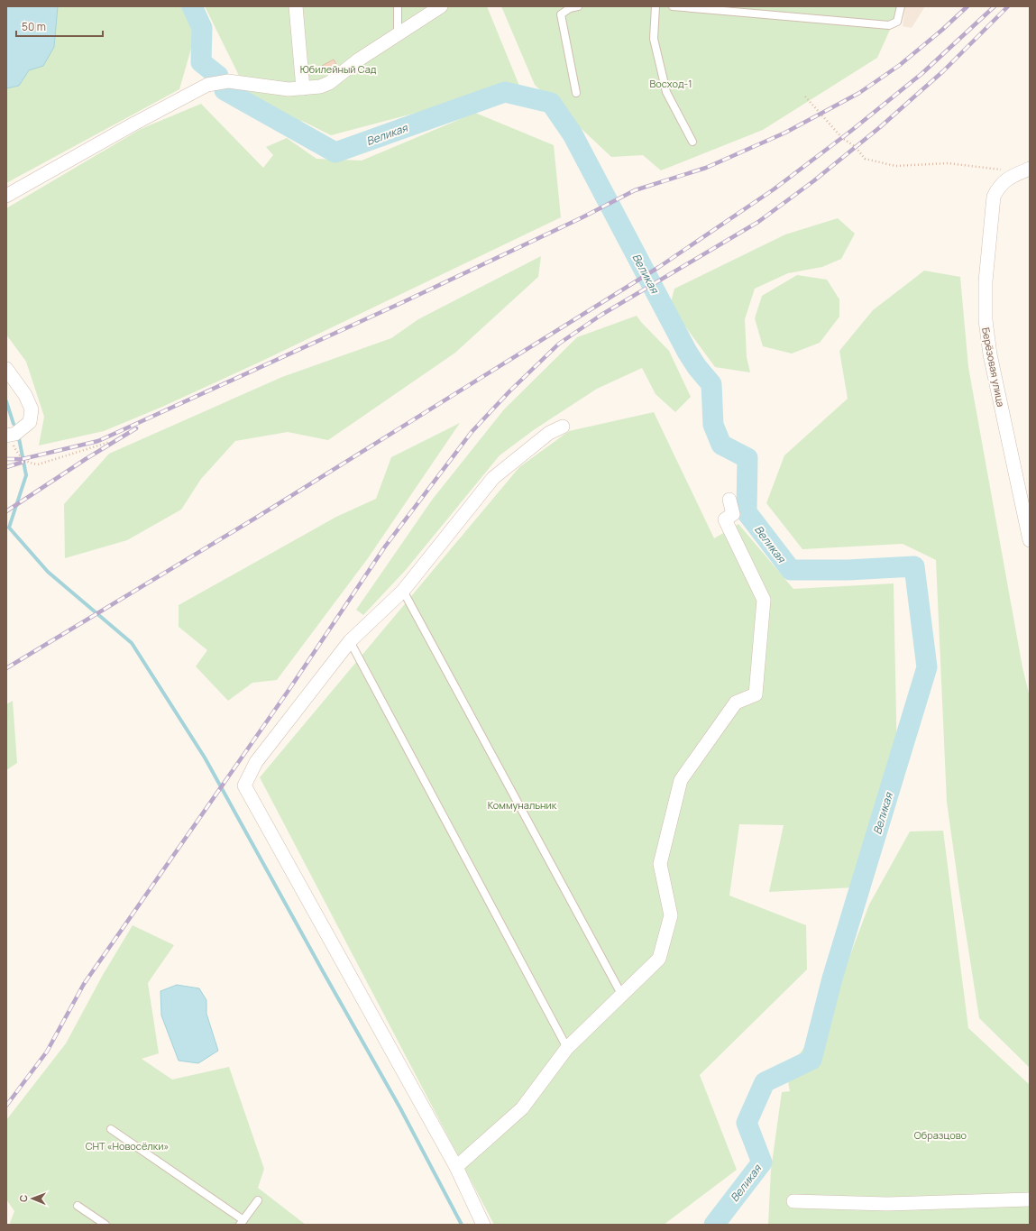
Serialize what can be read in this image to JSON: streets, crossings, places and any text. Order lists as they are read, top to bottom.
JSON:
{
  "streets": {
    "street": ["Берёзовая улица"]
  },
  "water": ["Великая"],
  "parks": [
    "Юбилейный Сад",
    "Восход-1",
    "Коммунальник",
    "Образцово",
    "СНТ «Новосёлки»"
  ],
  "scale_bar": "50 m",
  "north": "left"
}
